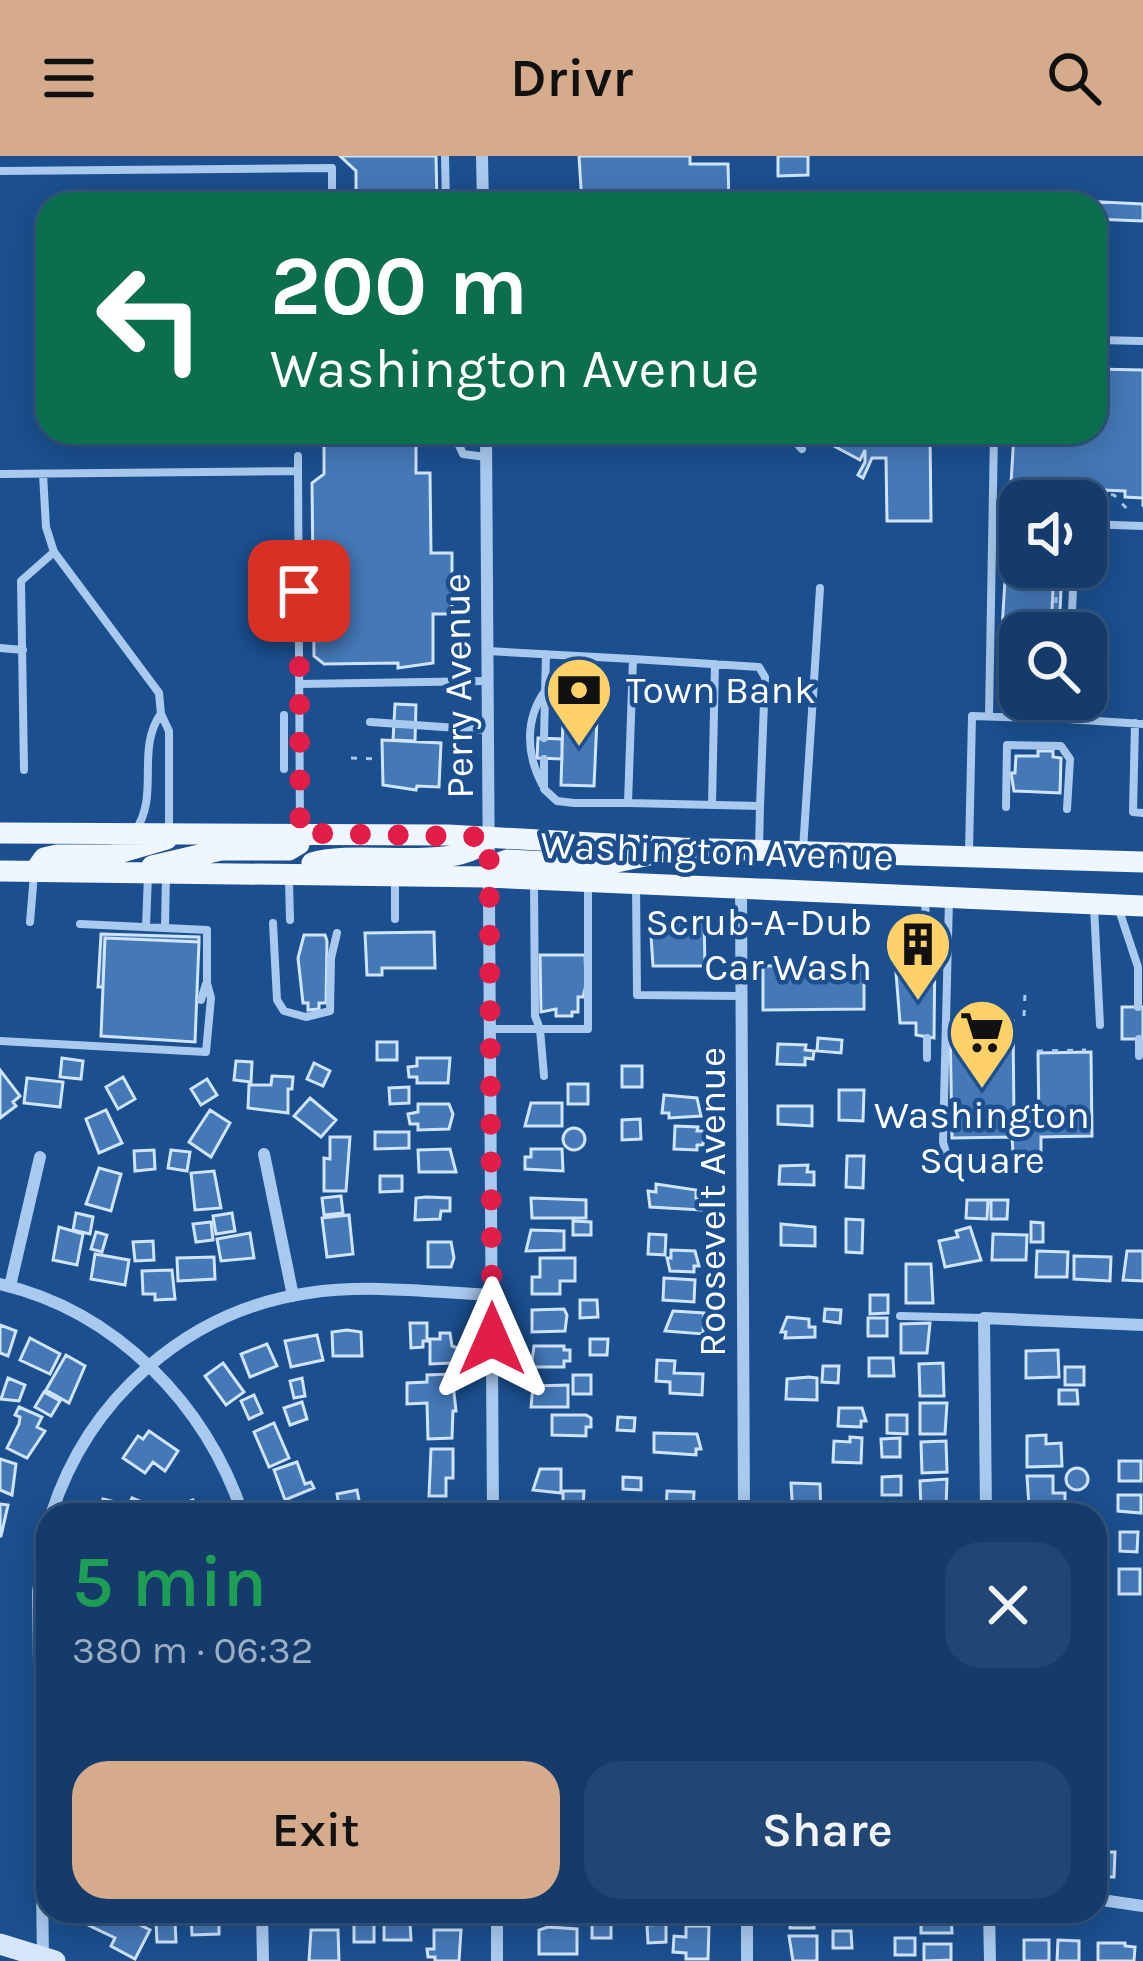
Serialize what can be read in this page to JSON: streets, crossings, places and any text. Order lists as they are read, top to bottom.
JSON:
{
  "streets": {
    "main road": ["Washington Avenue"],
    "street": ["Perry Avenue", "Roosevelt Avenue"]
  },
  "crossings": [
    ["Perry Avenue", "Washington Avenue"],
    ["Washington Avenue", "Roosevelt Avenue"]
  ],
  "places": {
    "bank": ["Town Bank"],
    "building": ["Scrub-A-Dub Car Wash"],
    "supermarket": ["Washington Square"]
  },
  "page": {
    "header": "Drivr",
    "turn": ["200 m", "Washington Avenue"],
    "heading": ["5 min", "380 m · 06:32"],
    "buttons": ["Exit", "Share"]
  }
}
